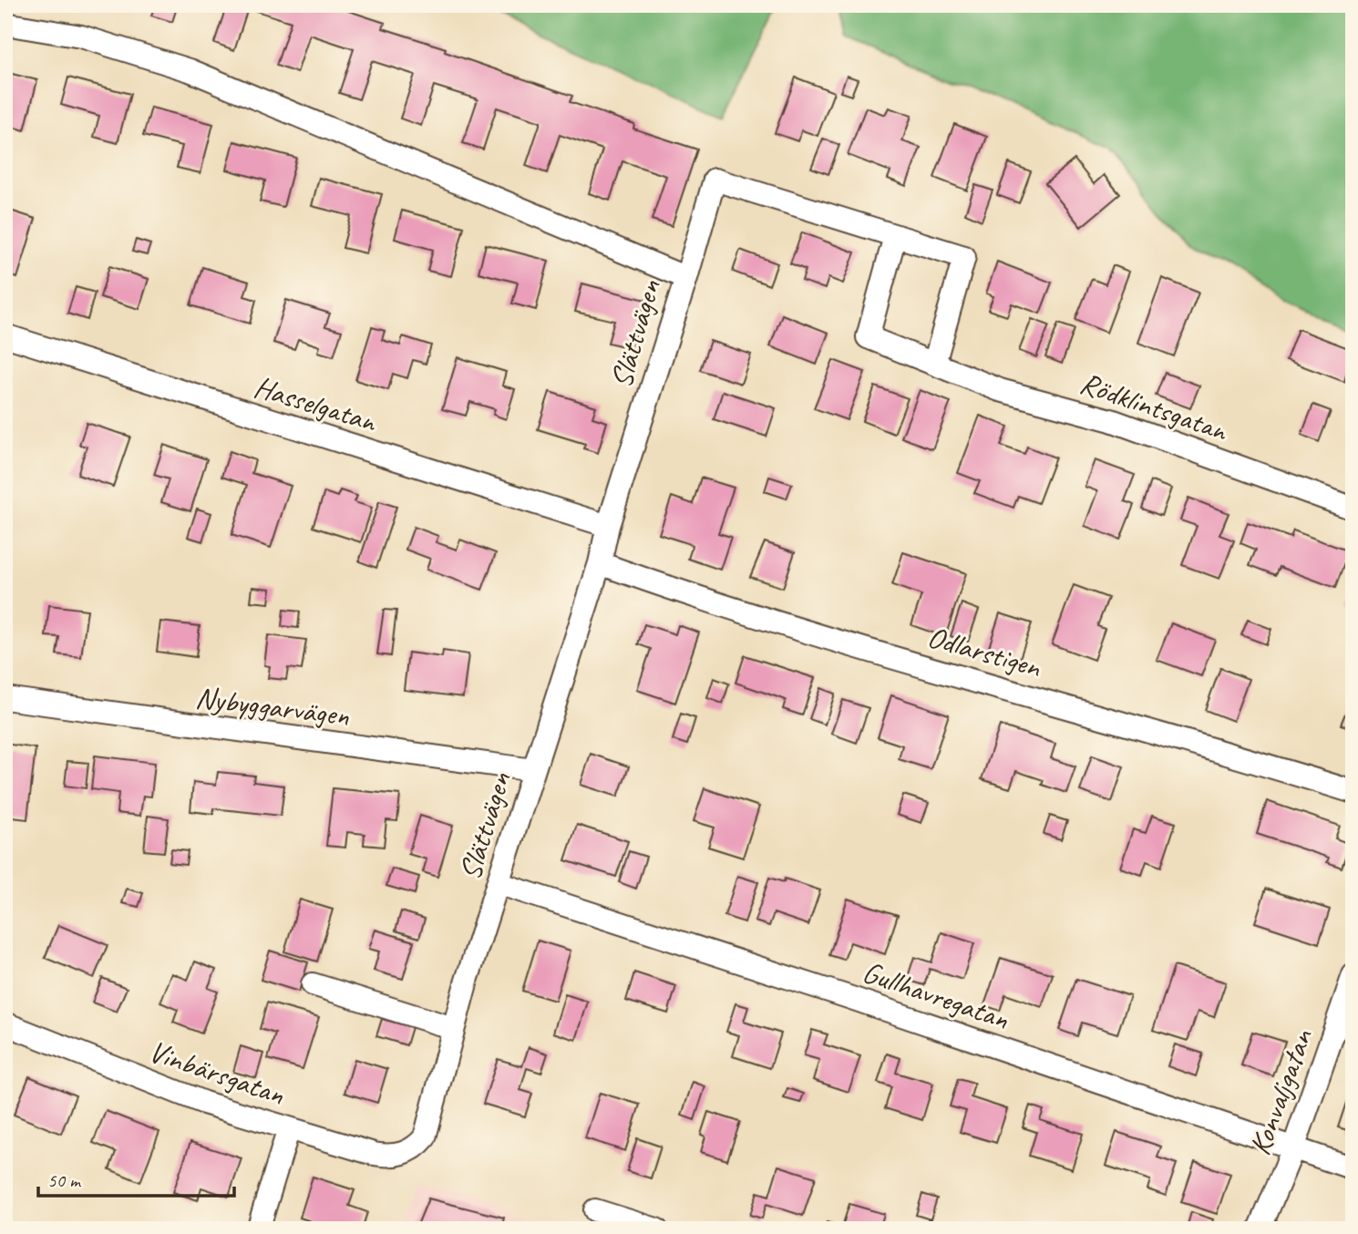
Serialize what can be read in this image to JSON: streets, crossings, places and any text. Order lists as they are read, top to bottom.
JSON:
{
  "streets": {
    "street": [
      "Slättvägen",
      "Hasselgatan",
      "Rödklintsgatan",
      "Odlarstigen",
      "Nybyggarvägen",
      "Gullhavregatan",
      "Vinbärsgatan",
      "Konvaljgatan"
    ]
  },
  "crossings": [
    ["Slättvägen", "Hasselgatan"],
    ["Slättvägen", "Odlarstigen"],
    ["Slättvägen", "Nybyggarvägen"],
    ["Slättvägen", "Gullhavregatan"],
    ["Slättvägen", "Vinbärsgatan"],
    ["Gullhavregatan", "Konvaljgatan"]
  ],
  "scale_bar": "50 m"
}
